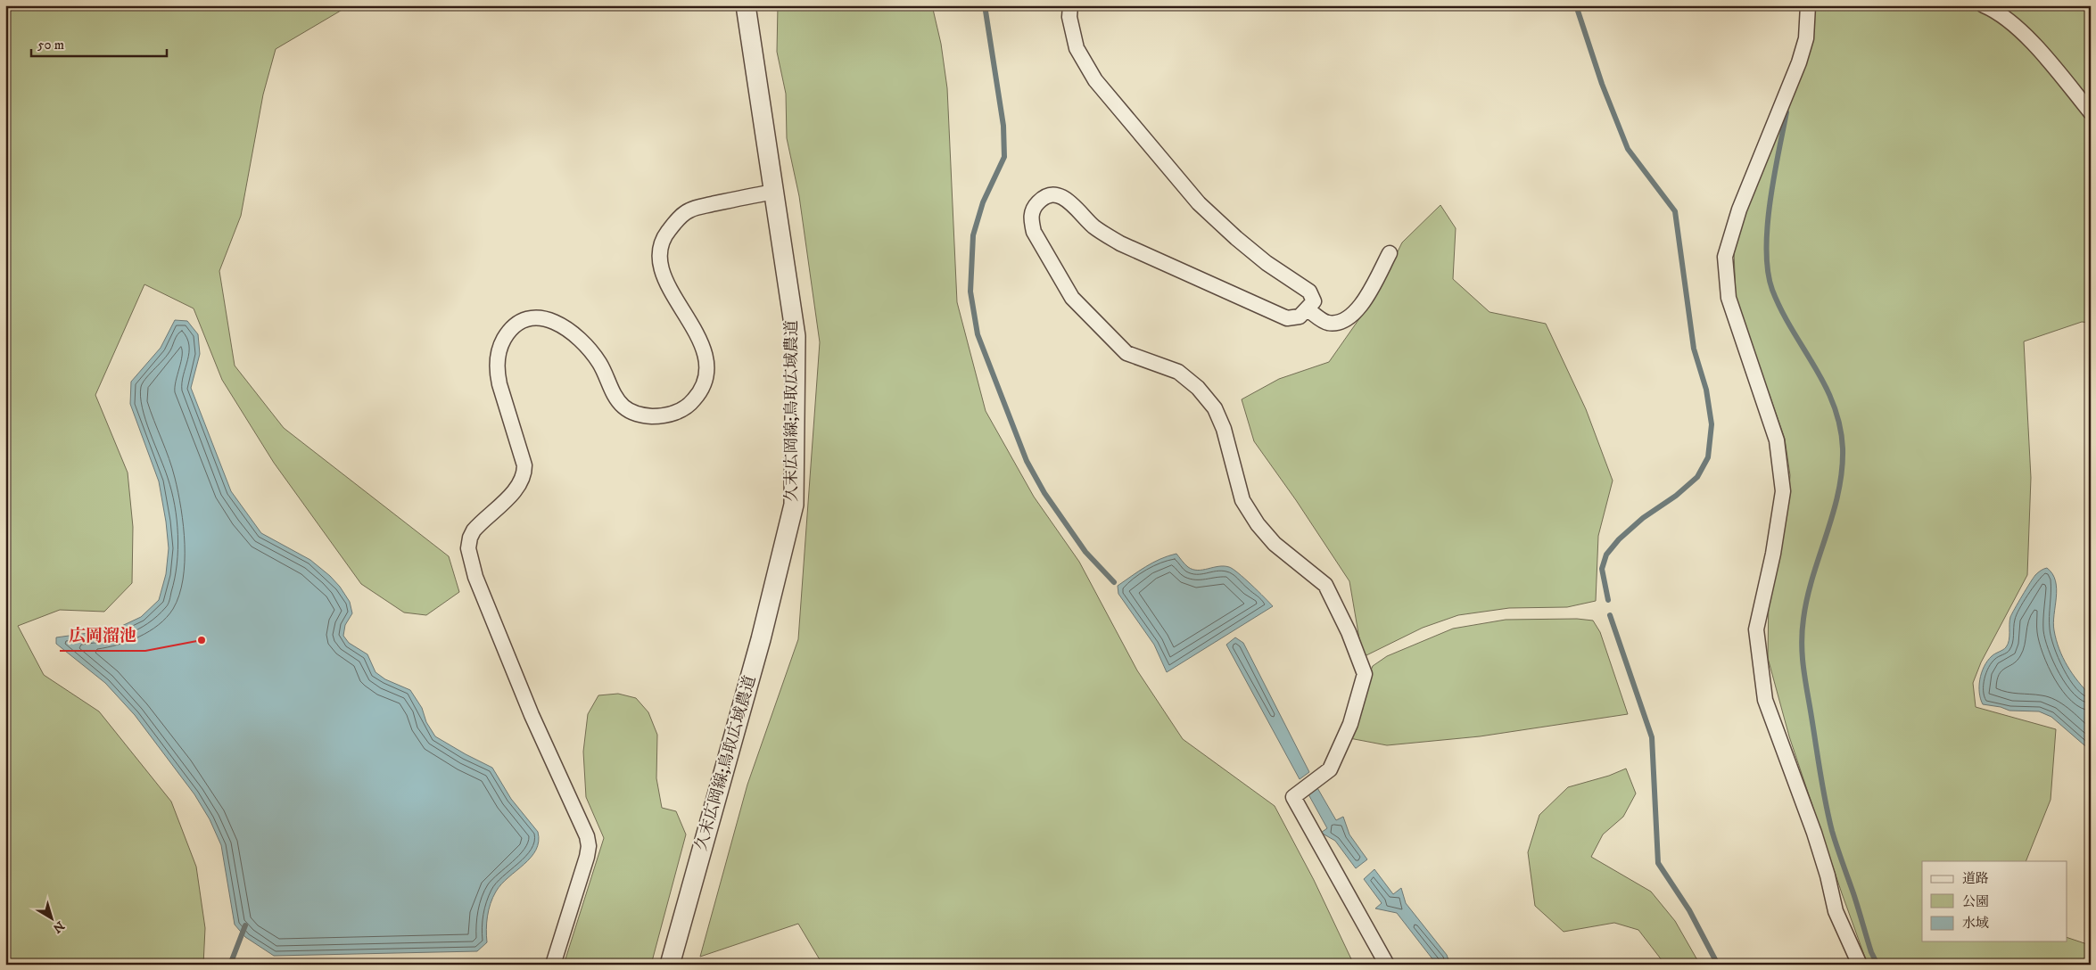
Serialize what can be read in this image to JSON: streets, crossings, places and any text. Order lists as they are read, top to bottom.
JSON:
{
  "streets": {
    "street": ["久末広岡線;鳥取広域農道"]
  },
  "places": ["広岡溜池"],
  "legend": ["道路", "公園", "水域"],
  "scale_bar": "50 m",
  "north": "bottom right"
}
